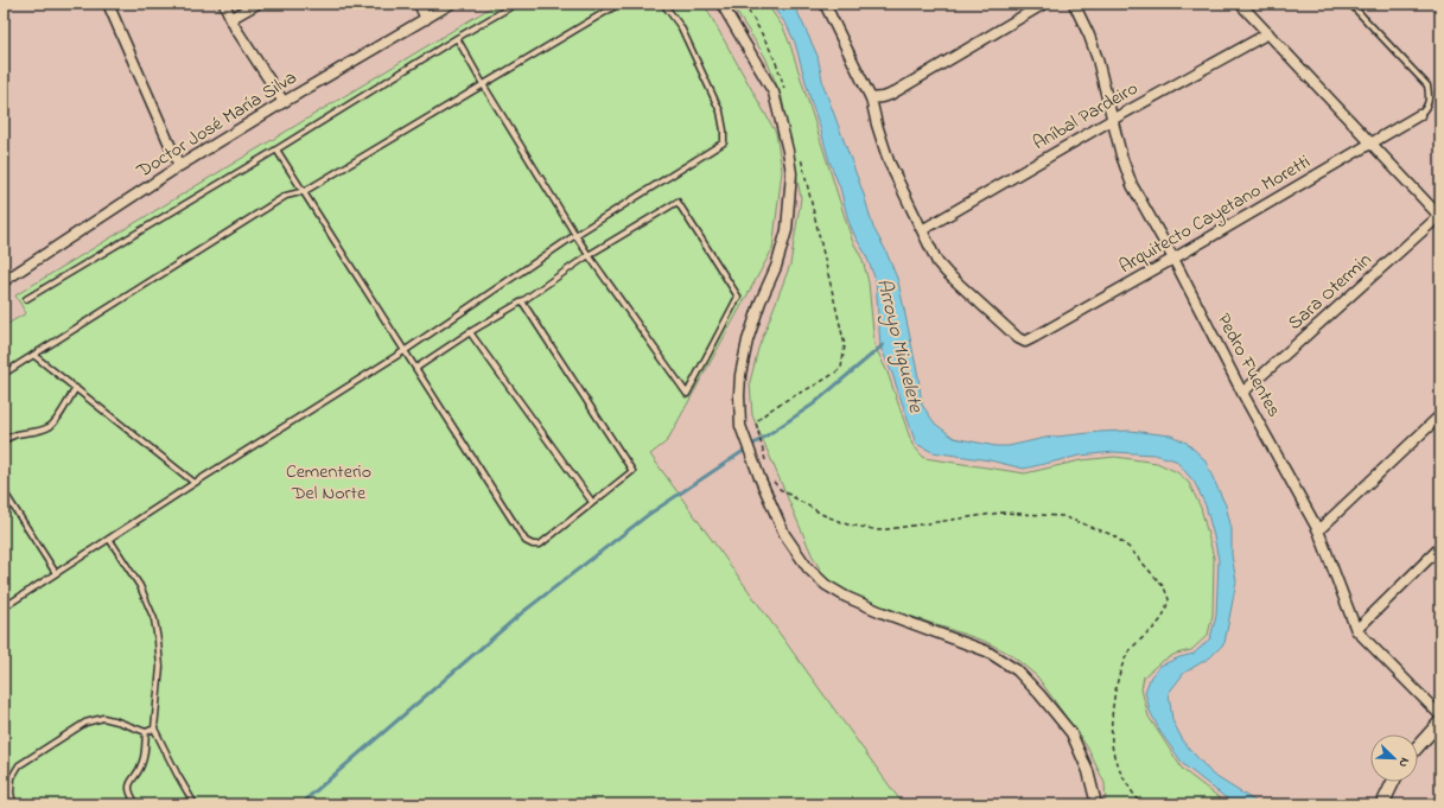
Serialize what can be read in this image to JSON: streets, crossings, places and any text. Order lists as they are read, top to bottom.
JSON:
{
  "streets": {
    "street": [
      "Aníbal Pardeiro",
      "Doctor José María Silva",
      "Arquitecto Cayetano Moretti",
      "Sara Otermin",
      "Pedro Fuentes"
    ]
  },
  "crossings": [
    ["Aníbal Pardeiro", "Arquitecto Cayetano Moretti"],
    ["Aníbal Pardeiro", "Pedro Fuentes"],
    ["Arquitecto Cayetano Moretti", "Pedro Fuentes"],
    ["Sara Otermin", "Pedro Fuentes"]
  ],
  "water": ["Arroyo Miguelete"],
  "parks": ["Cementerio Del Norte"],
  "north": "bottom right"
}
